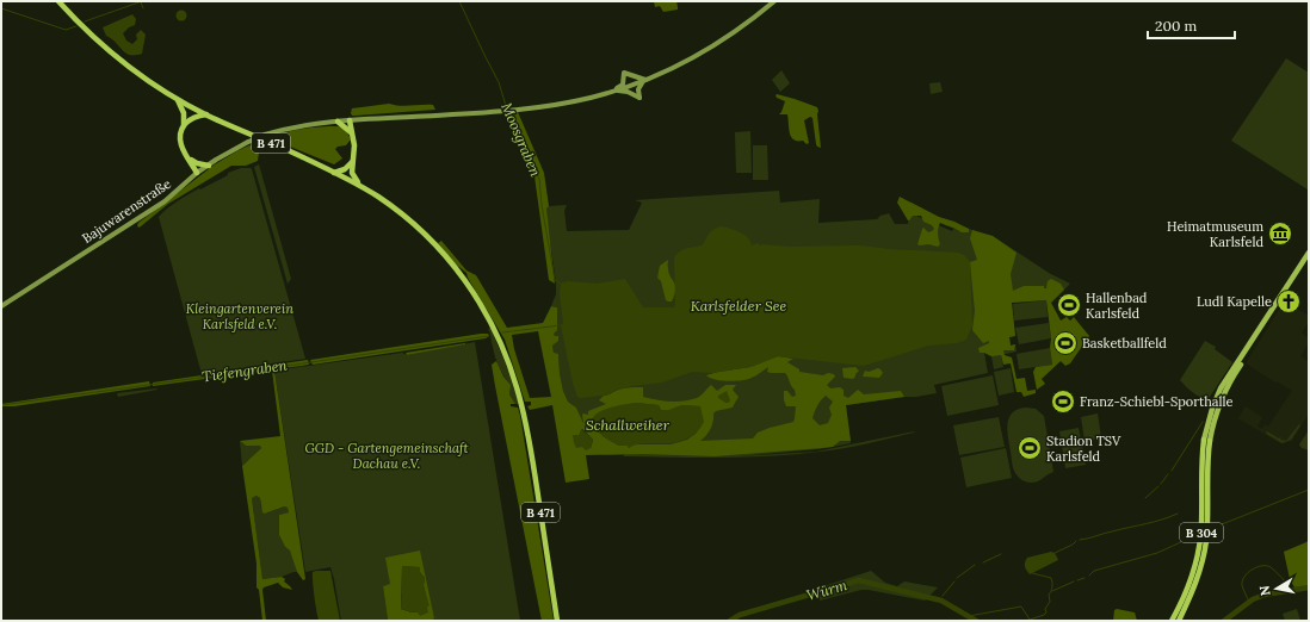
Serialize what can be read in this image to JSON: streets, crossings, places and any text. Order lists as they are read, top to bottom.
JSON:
{
  "streets": {
    "highway": ["B 471", "B 304"],
    "main road": ["Bajuwarenstraße"]
  },
  "water": [
    "Moosgraben",
    "Karlsfelder See",
    "Tiefengraben",
    "Schallweiher",
    "Würm"
  ],
  "parks": ["Kleingartenverein Karlsfeld e.V.", "GGD - Gartengemeinschaft Dachau e.V."],
  "places": {
    "museum": ["Heimatmuseum Karlsfeld"],
    "church": ["Ludl Kapelle"],
    "sports": [
      "Hallenbad Karlsfeld",
      "Basketballfeld",
      "Franz-Schiebl-Sporthalle",
      "Stadion TSV Karlsfeld"
    ]
  },
  "scale_bar": "200 m",
  "north": "left"
}
